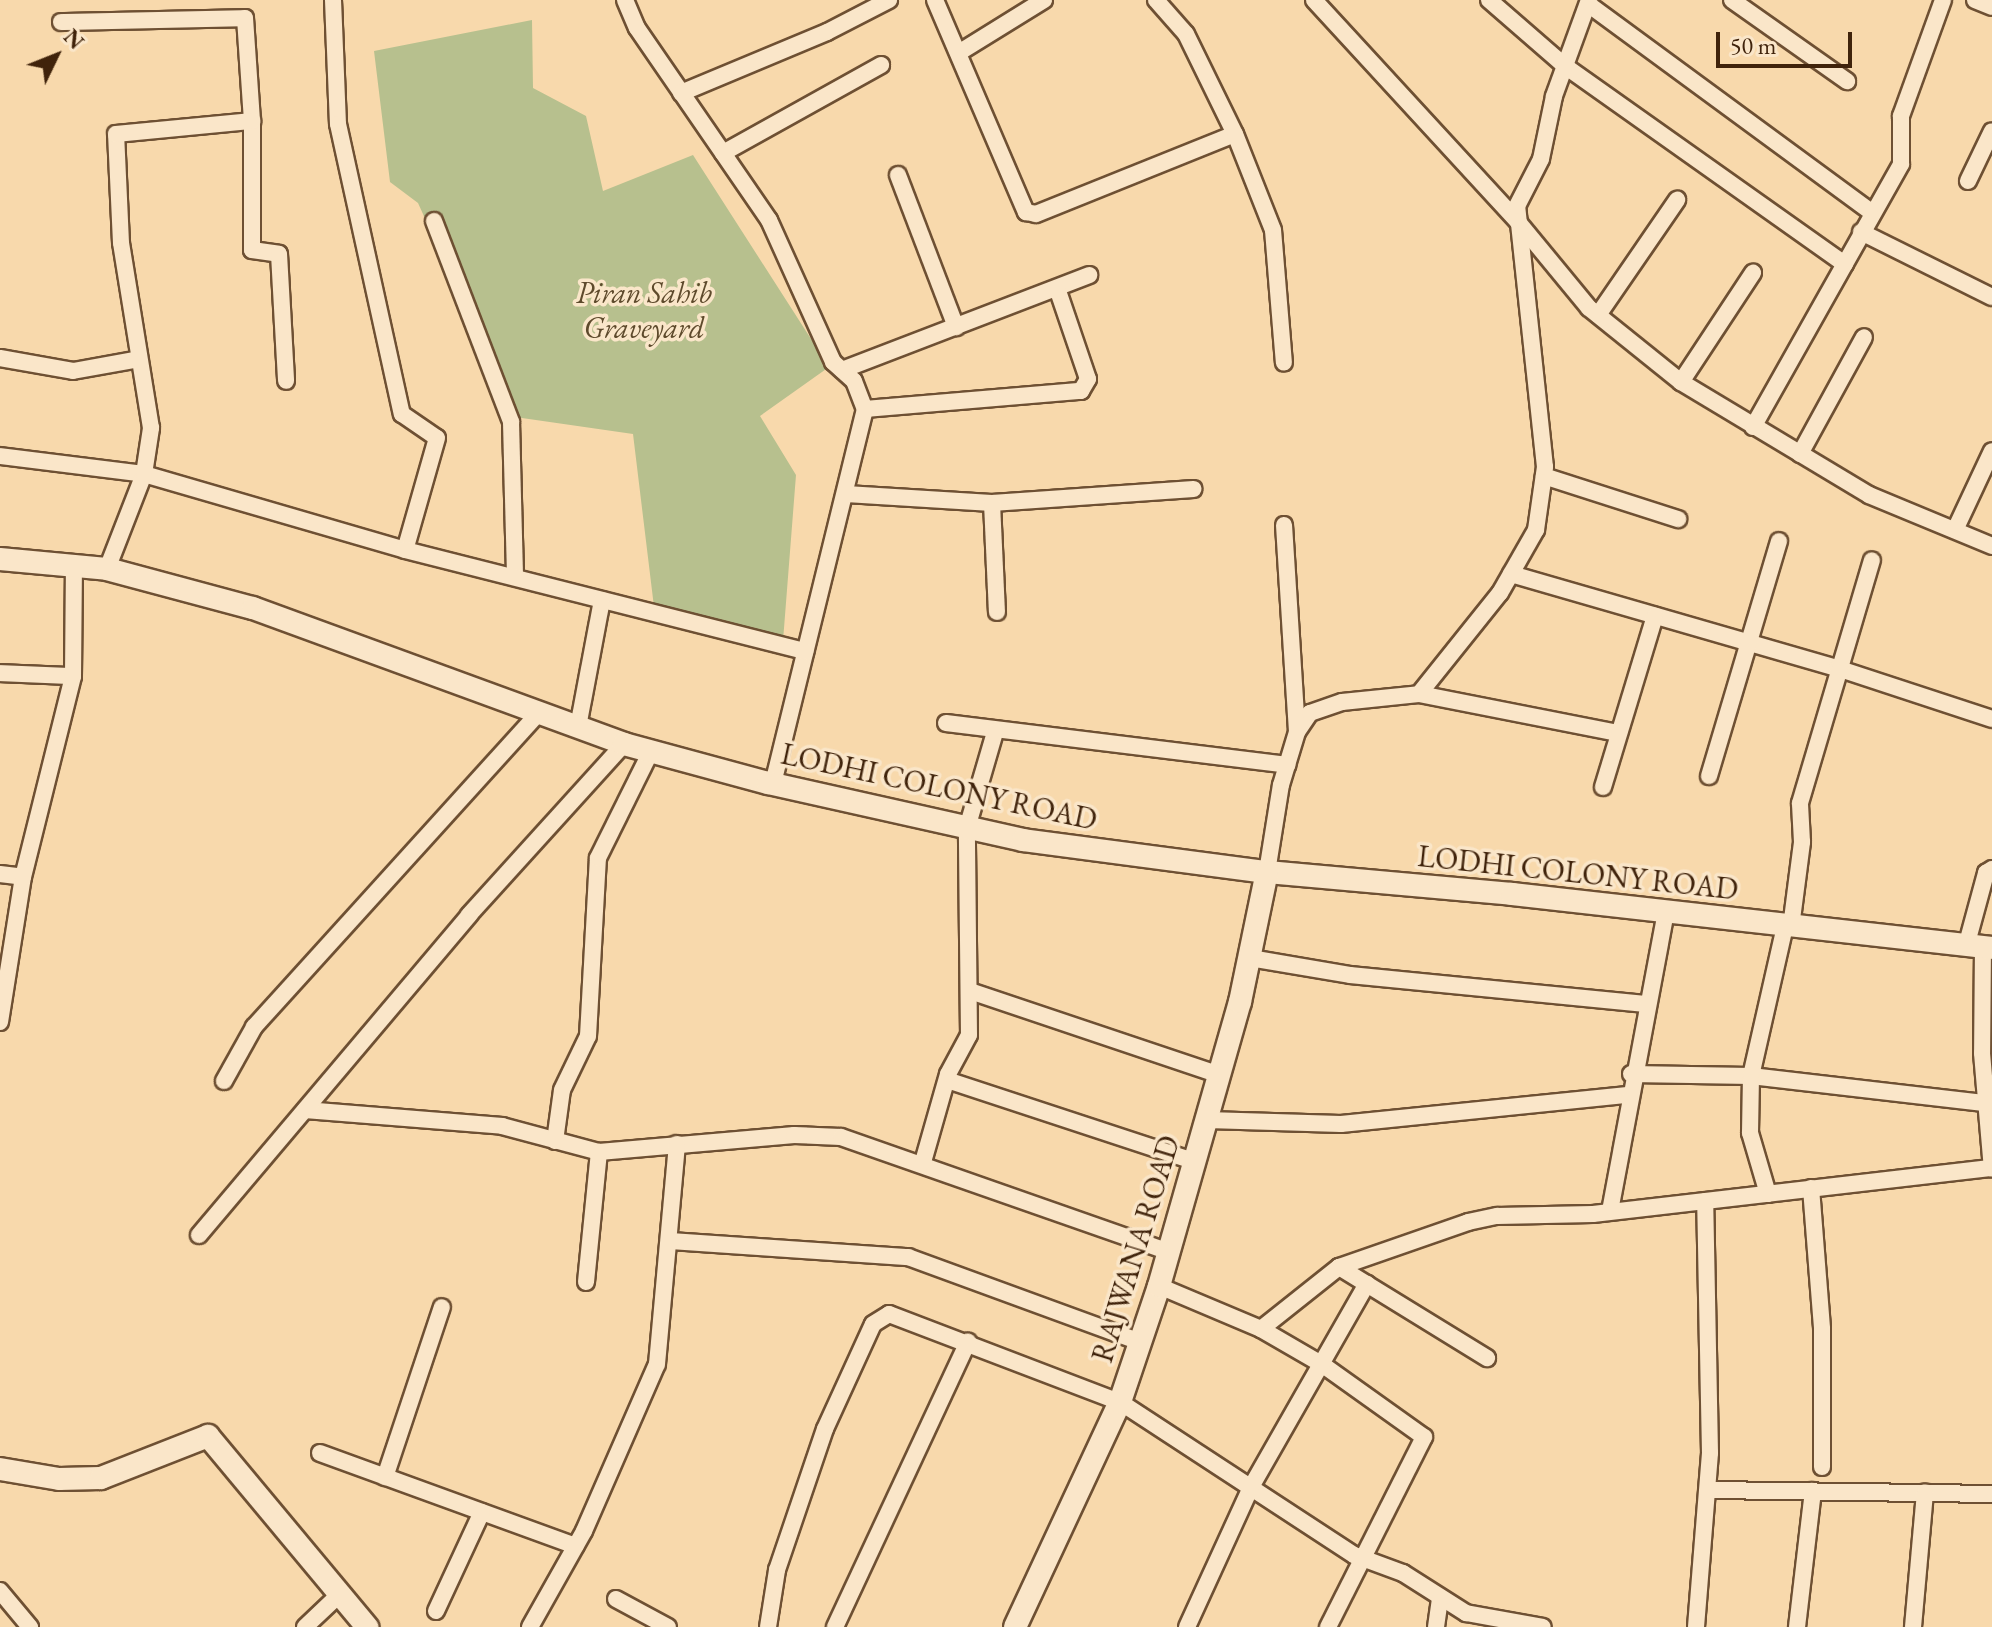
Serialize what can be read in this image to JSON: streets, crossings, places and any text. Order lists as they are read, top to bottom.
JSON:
{
  "streets": {
    "main road": ["LODHI COLONY ROAD", "RAJWANA ROAD"]
  },
  "crossings": [
    ["LODHI COLONY ROAD", "RAJWANA ROAD"]
  ],
  "parks": ["Piran Sahib Graveyard"],
  "scale_bar": "50 m",
  "north": "top right"
}
